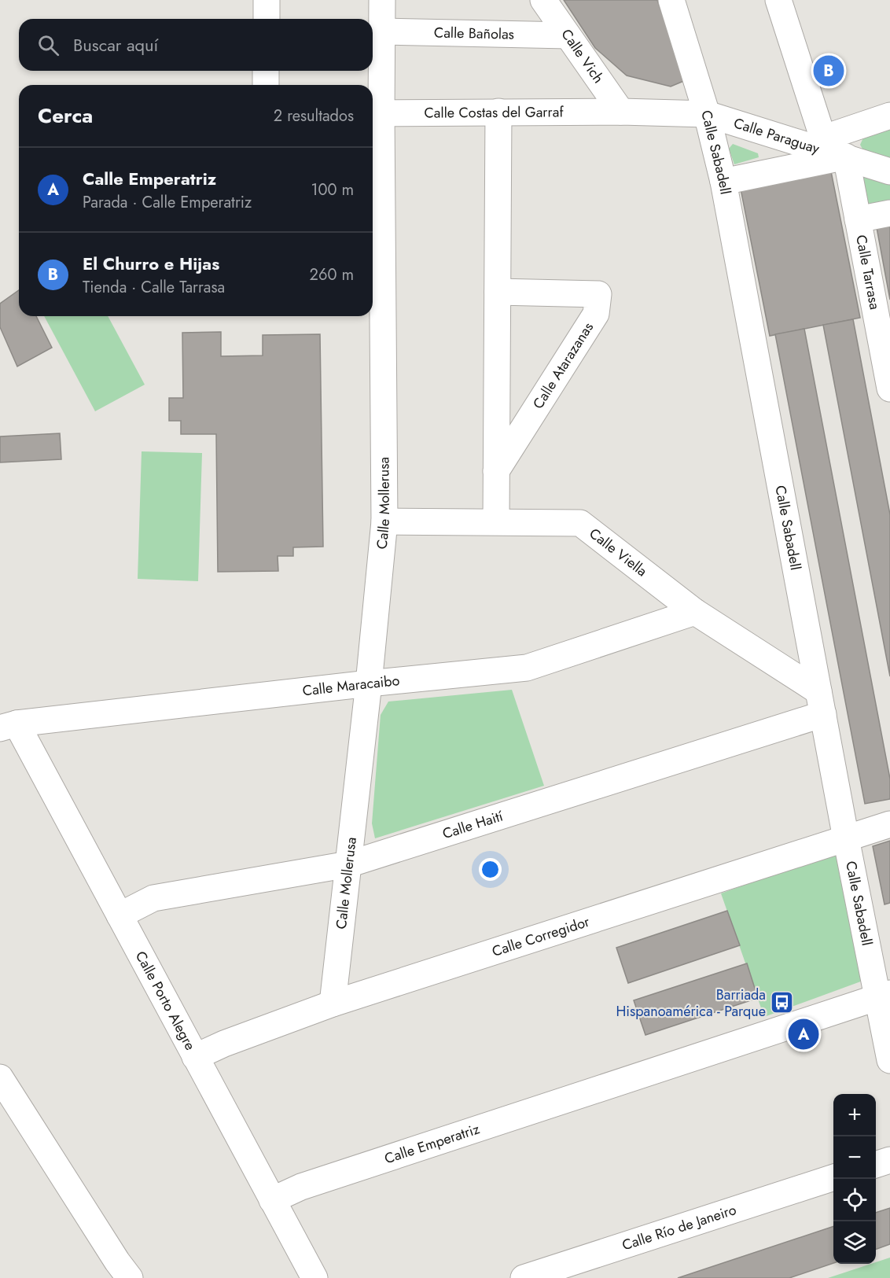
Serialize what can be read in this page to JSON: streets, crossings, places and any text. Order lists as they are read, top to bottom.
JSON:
{
  "streets": {
    "street": [
      "Calle Bañolas",
      "Calle Vich",
      "Calle Costas del Garraf",
      "Calle Paraguay",
      "Calle Sabadell",
      "Calle Tarrasa",
      "Calle Atarazanas",
      "Calle Mollerusa",
      "Calle Viella",
      "Calle Maracaibo",
      "Calle Haití",
      "Calle Corregidor",
      "Calle Porto Alegre",
      "Calle Emperatriz",
      "Calle Río de Janeiro"
    ]
  },
  "crossings": [
    ["Calle Bañolas", "Calle Vich"],
    ["Calle Bañolas", "Calle Mollerusa"],
    ["Calle Vich", "Calle Costas del Garraf"],
    ["Calle Vich", "Calle Paraguay"],
    ["Calle Costas del Garraf", "Calle Paraguay"],
    ["Calle Costas del Garraf", "Calle Mollerusa"],
    ["Calle Paraguay", "Calle Sabadell"],
    ["Calle Paraguay", "Calle Tarrasa"],
    ["Calle Sabadell", "Calle Viella"],
    ["Calle Sabadell", "Calle Haití"],
    ["Calle Sabadell", "Calle Corregidor"],
    ["Calle Sabadell", "Calle Emperatriz"],
    ["Calle Mollerusa", "Calle Viella"],
    ["Calle Mollerusa", "Calle Maracaibo"],
    ["Calle Mollerusa", "Calle Haití"],
    ["Calle Mollerusa", "Calle Corregidor"],
    ["Calle Viella", "Calle Maracaibo"],
    ["Calle Viella", "Calle Haití"],
    ["Calle Maracaibo", "Calle Porto Alegre"],
    ["Calle Haití", "Calle Porto Alegre"],
    ["Calle Corregidor", "Calle Porto Alegre"],
    ["Calle Porto Alegre", "Calle Emperatriz"]
  ],
  "places": {
    "bus stop": ["Barriada Hispanoamérica - Parque"]
  },
  "page": {
    "search": "Buscar aquí",
    "pins": ["B", "A"],
    "heading": ["Cerca", "2 resultados"],
    "list": [
      {
        "mark": "A",
        "name": "Calle Emperatriz",
        "note": "Parada · Calle Emperatriz",
        "value": "100 m"
      },
      {
        "mark": "B",
        "name": "El Churro e Hijas",
        "note": "Tienda · Calle Tarrasa",
        "value": "260 m"
      }
    ],
    "map_buttons": ["+", "−"]
  }
}
